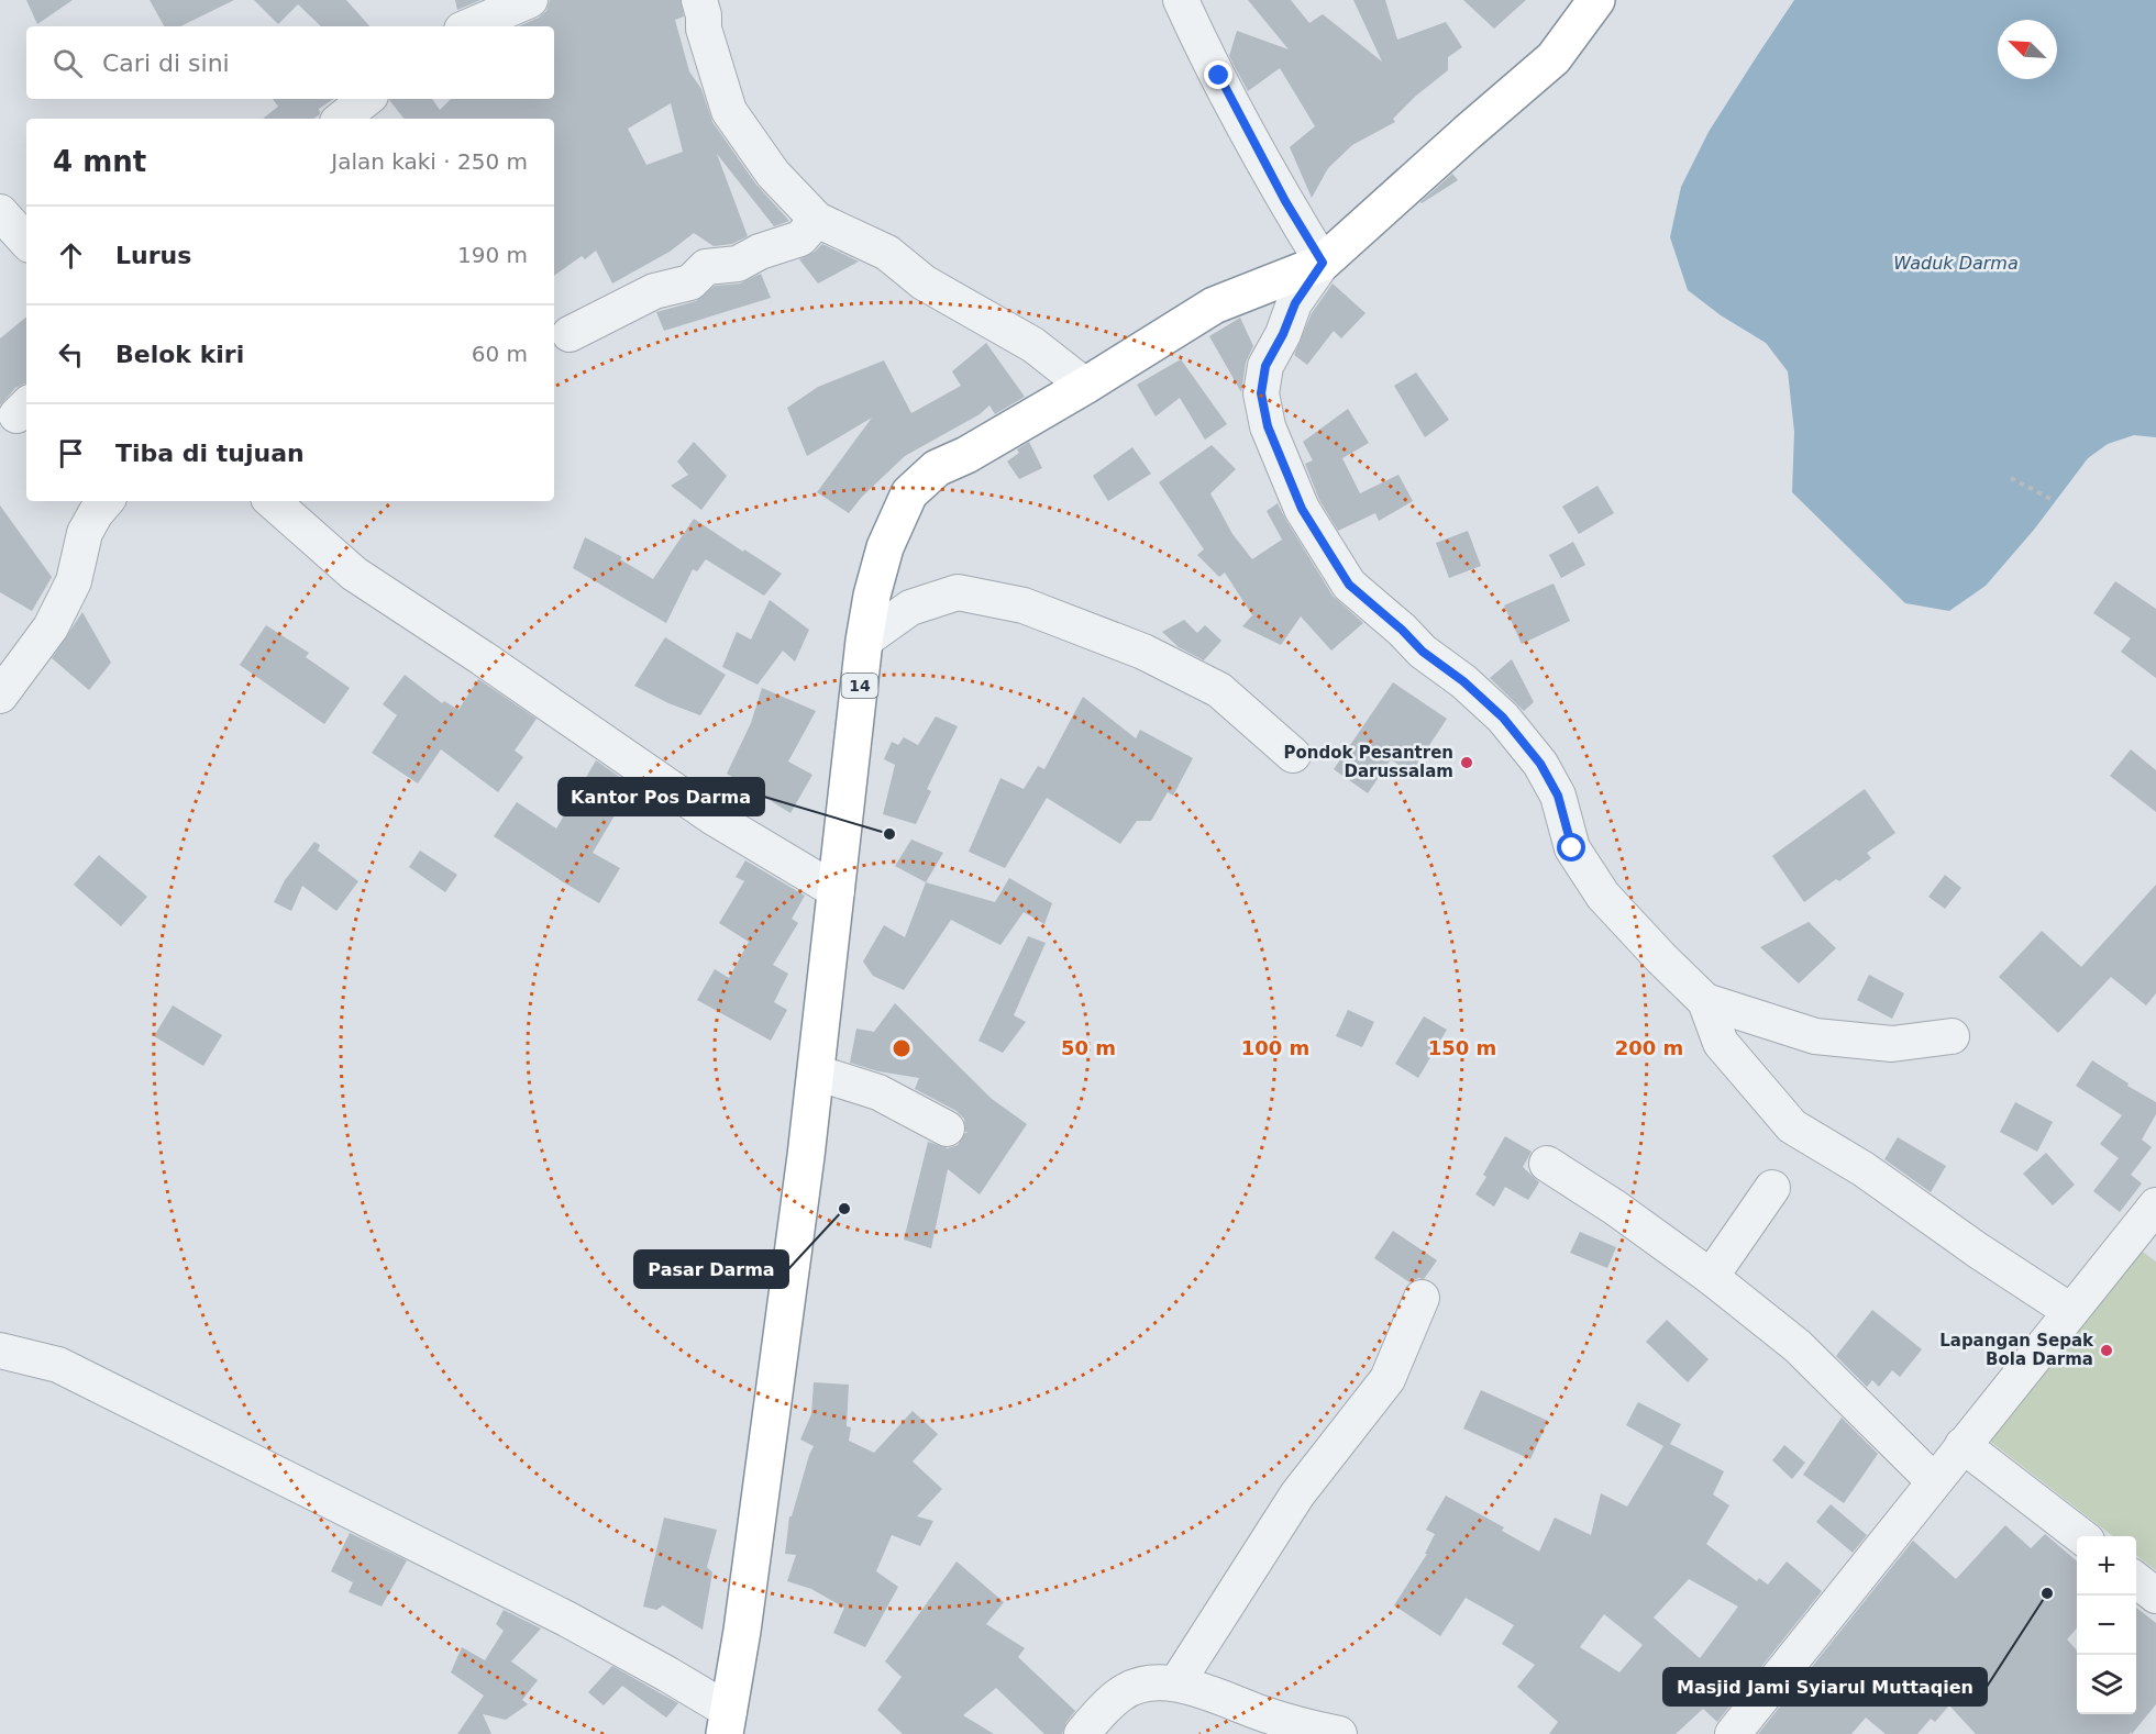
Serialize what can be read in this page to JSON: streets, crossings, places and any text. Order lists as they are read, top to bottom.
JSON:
{
  "streets": {
    "highway": ["14"]
  },
  "water": ["Waduk Darma"],
  "places": [
    "Pondok Pesantren Darussalam",
    "Kantor Pos Darma",
    "Pasar Darma",
    "Lapangan Sepak Bola Darma",
    "Masjid Jami Syiarul Muttaqien"
  ],
  "north": "top left",
  "page": {
    "search": "Cari di sini",
    "heading": ["4 mnt", "Jalan kaki · 250 m"],
    "list": [
      ["Lurus", "190 m"],
      ["Belok kiri", "60 m"],
      "Tiba di tujuan"
    ],
    "map_buttons": ["+", "−"]
  },
  "rings": [
    "50 m",
    "100 m",
    "150 m",
    "200 m"
  ]
}
